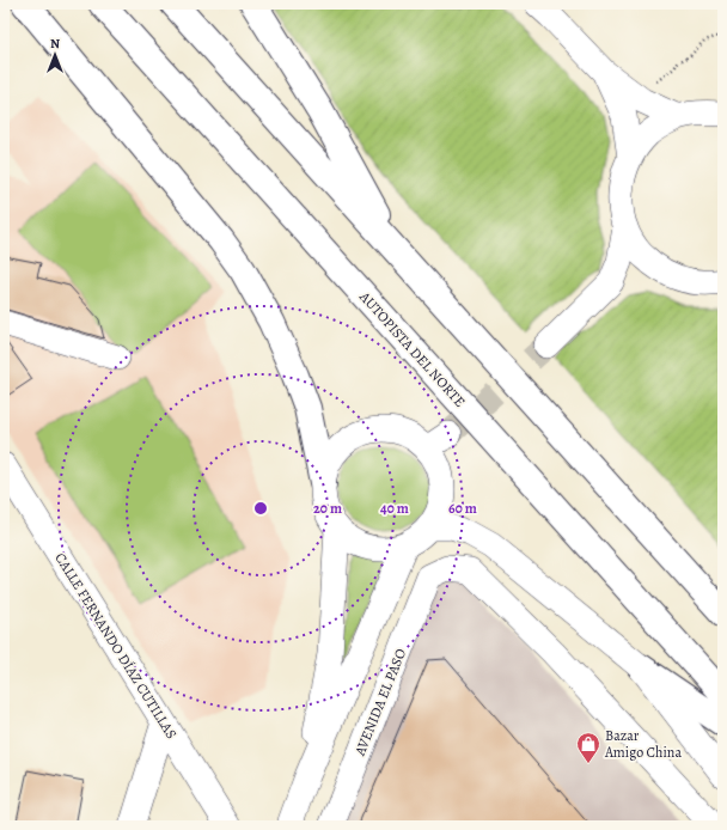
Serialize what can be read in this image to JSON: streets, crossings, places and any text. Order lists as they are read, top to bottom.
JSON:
{
  "streets": {
    "highway": ["AUTOPISTA DEL NORTE"],
    "street": ["CALLE FERNANDO DÍAZ CUTILLAS", "AVENIDA EL PASO"]
  },
  "places": {
    "shop": ["Bazar Amigo China"]
  },
  "north": "top",
  "rings": ["20 m", "40 m", "60 m"]
}
